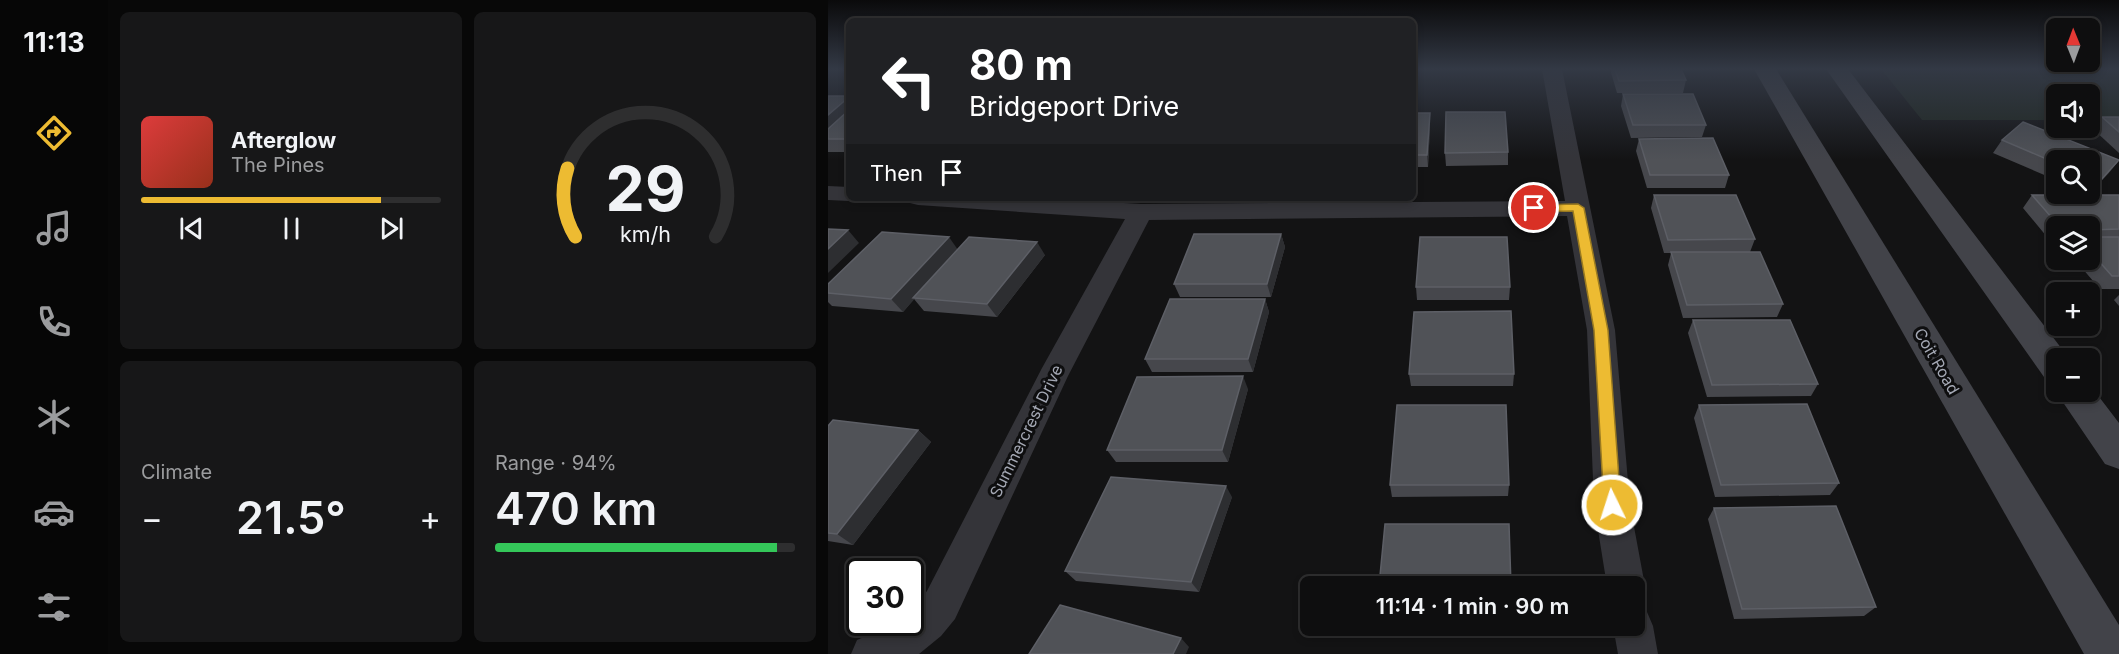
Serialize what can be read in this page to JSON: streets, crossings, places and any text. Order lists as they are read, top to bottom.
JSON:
{
  "streets": {
    "main road": ["Coit Road"],
    "street": ["Summercrest Drive"]
  },
  "north": "top",
  "page": {
    "tabs": "11:13",
    "map_buttons": ["+", "−"],
    "turn": ["80 m", "Bridgeport Drive"],
    "song": ["Afterglow", "The Pines"],
    "then": "Then",
    "tile": [
      "Climate",
      ["Range · 94%", "470 km"]
    ],
    "heat": ["−", "21.5°", "+"],
    "limit": "30",
    "trip": "11:14 · 1 min · 90 m",
    "gauge": ["29", "km/h"]
  }
}
